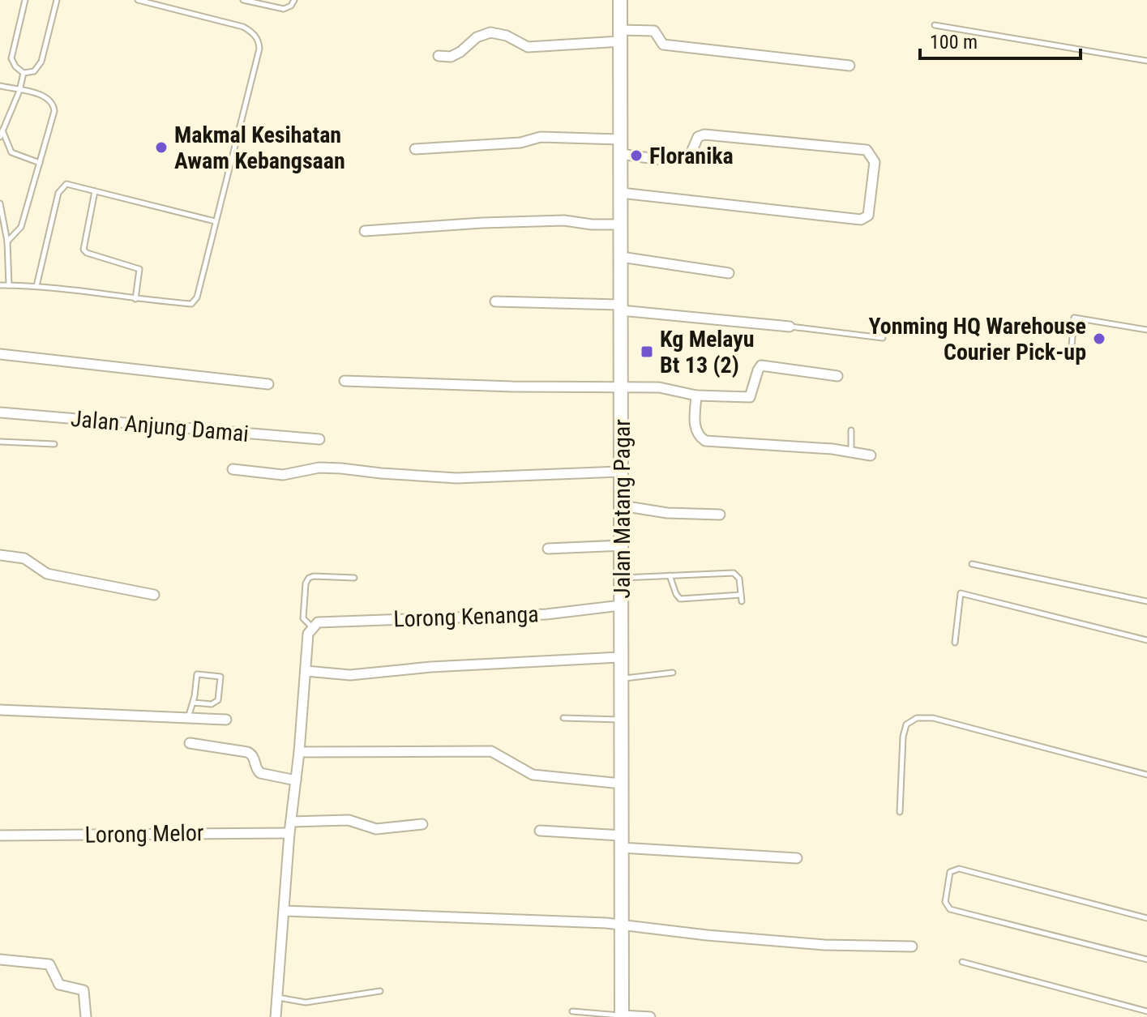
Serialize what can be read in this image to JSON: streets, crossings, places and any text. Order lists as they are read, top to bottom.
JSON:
{
  "streets": {
    "main road": ["Jalan Matang Pagar"],
    "street": ["Jalan Anjung Damai", "Lorong Kenanga", "Lorong Melor"]
  },
  "crossings": [
    ["Jalan Matang Pagar", "Lorong Kenanga"]
  ],
  "places": {
    "other": ["Makmal Kesihatan Awam Kebangsaan", "Floranika", "Yonming HQ Warehouse Courier Pick-up"],
    "transit": ["Kg Melayu Bt 13 (2)"]
  },
  "scale_bar": "100 m"
}
